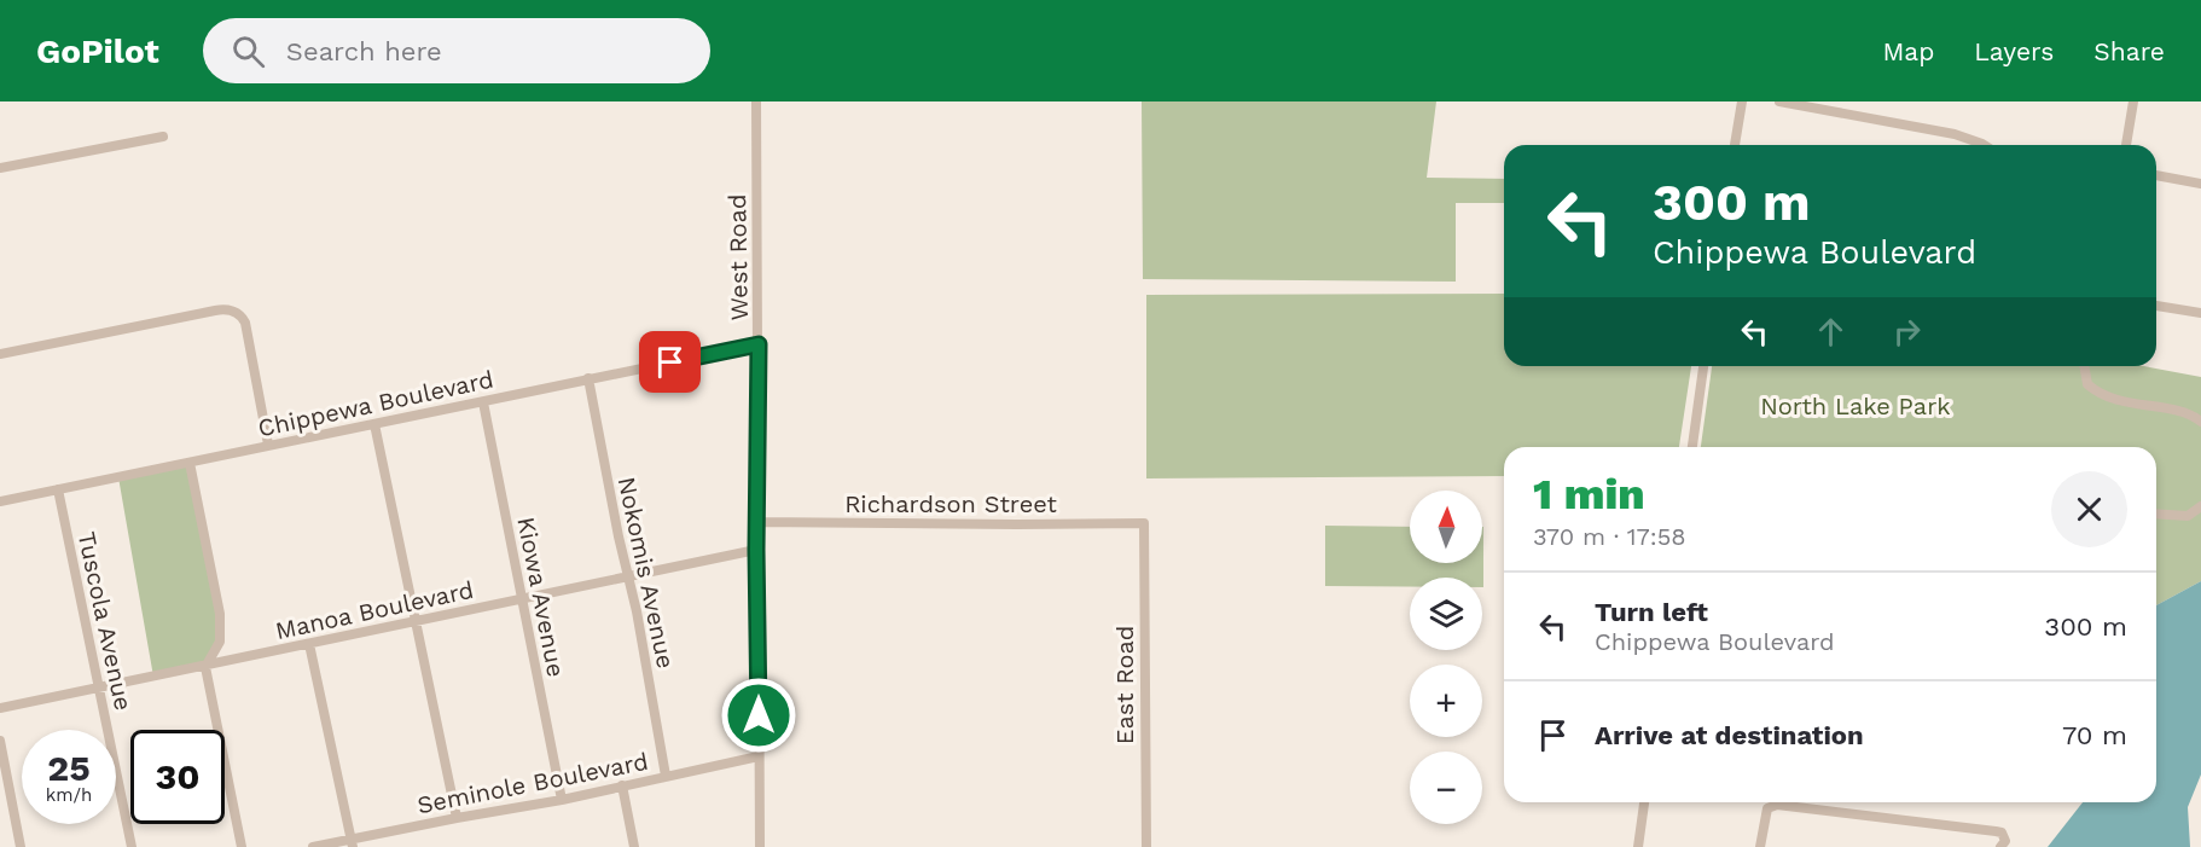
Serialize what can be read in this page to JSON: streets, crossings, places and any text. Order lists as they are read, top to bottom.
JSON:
{
  "streets": {
    "street": [
      "West Road",
      "Chippewa Boulevard",
      "Richardson Street",
      "Nokomis Avenue",
      "Kiowa Avenue",
      "Manoa Boulevard",
      "Tuscola Avenue",
      "East Road",
      "Seminole Boulevard"
    ]
  },
  "crossings": [
    ["West Road", "Chippewa Boulevard"],
    ["West Road", "Richardson Street"],
    ["West Road", "Manoa Boulevard"],
    ["West Road", "Seminole Boulevard"],
    ["Chippewa Boulevard", "Nokomis Avenue"],
    ["Chippewa Boulevard", "Kiowa Avenue"],
    ["Chippewa Boulevard", "Tuscola Avenue"],
    ["Richardson Street", "East Road"],
    ["Nokomis Avenue", "Manoa Boulevard"],
    ["Nokomis Avenue", "Seminole Boulevard"],
    ["Kiowa Avenue", "Manoa Boulevard"],
    ["Kiowa Avenue", "Seminole Boulevard"],
    ["Manoa Boulevard", "Tuscola Avenue"]
  ],
  "parks": ["North Lake Park"],
  "north": "top",
  "page": {
    "header": "GoPilot",
    "search": "Search here",
    "nav": ["Map", "Layers", "Share"],
    "turn": ["300 m", "Chippewa Boulevard"],
    "heading": ["1 min", "370 m · 17:58"],
    "map_buttons": ["+", "−"],
    "list": [
      {
        "name": "Turn left",
        "note": "Chippewa Boulevard",
        "value": "300 m"
      },
      {
        "name": "Arrive at destination",
        "value": "70 m"
      }
    ],
    "speed": "25 km/h",
    "limit": "30"
  }
}
